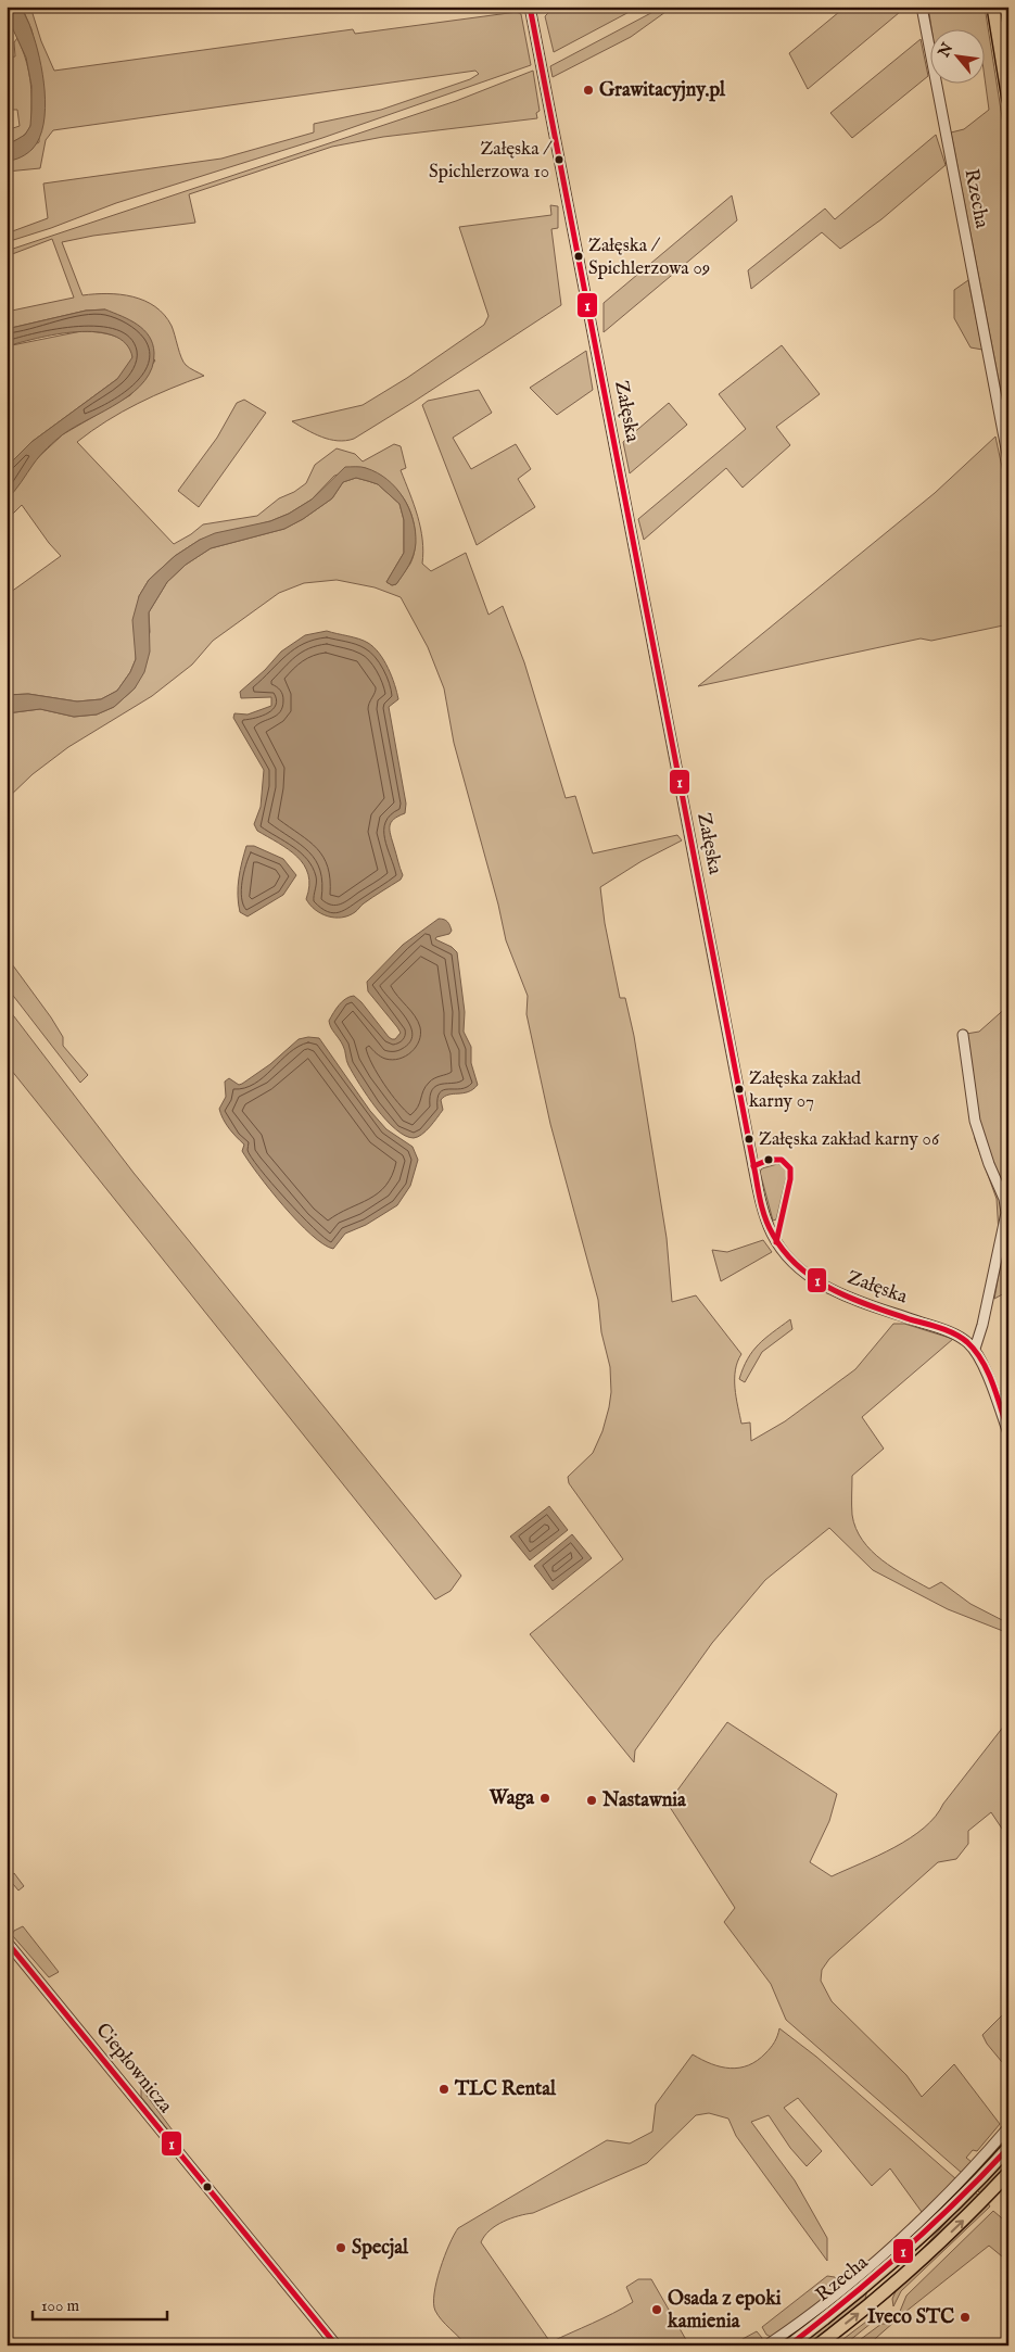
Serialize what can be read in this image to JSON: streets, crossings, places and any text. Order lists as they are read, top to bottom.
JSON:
{
  "streets": {
    "main road": ["Rzecha"],
    "street": ["Załęska", "Ciepłownicza"]
  },
  "places": [
    "Grawitacyjny.pl",
    "Załęska / Spichlerzowa 10",
    "Załęska / Spichlerzowa 09",
    "Załęska zakład karny 07",
    "Załęska zakład karny 06",
    "Waga",
    "Nastawnia",
    "TLC Rental",
    "Specjal",
    "Osada z epoki kamienia",
    "Iveco STC"
  ],
  "lines": ["transit line 1"],
  "scale_bar": "100 m",
  "north": "top left"
}
